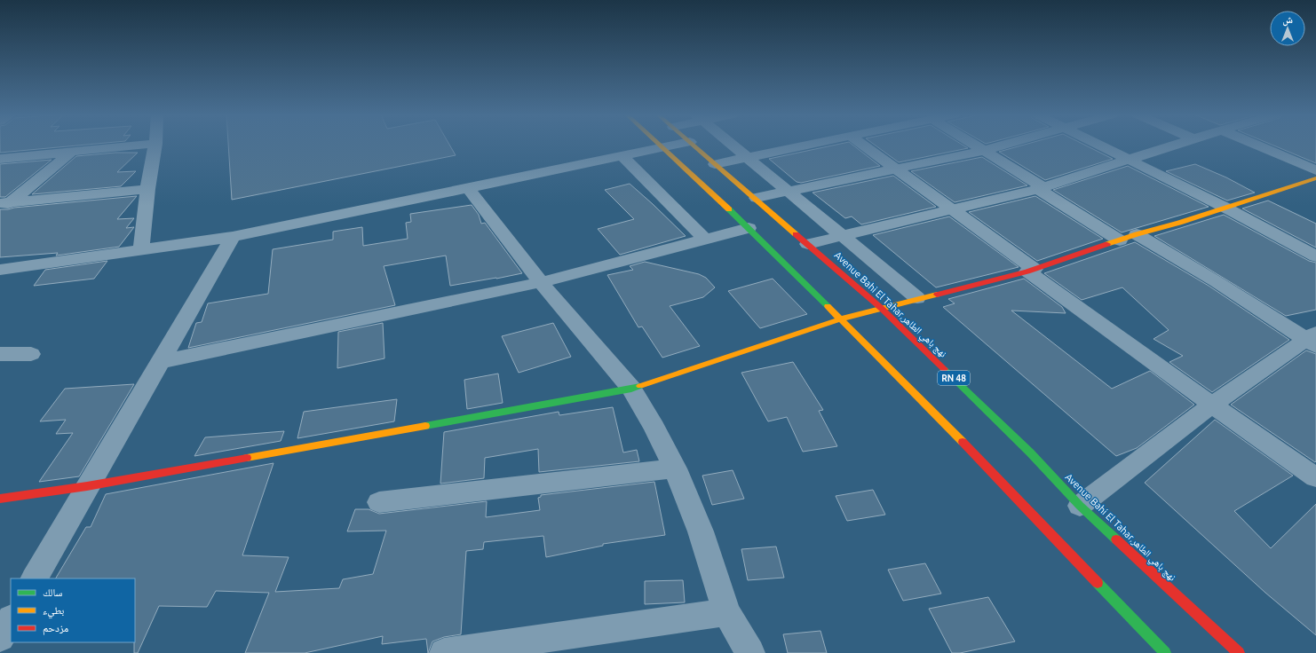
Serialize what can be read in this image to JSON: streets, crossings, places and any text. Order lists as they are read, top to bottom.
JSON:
{
  "streets": {
    "main road": ["Avenue Bahi El Tahar,نهج باهي الطاهر", "RN 48"]
  },
  "legend": ["سالك", "بطيء", "مزدحم"],
  "north": "top"
}
